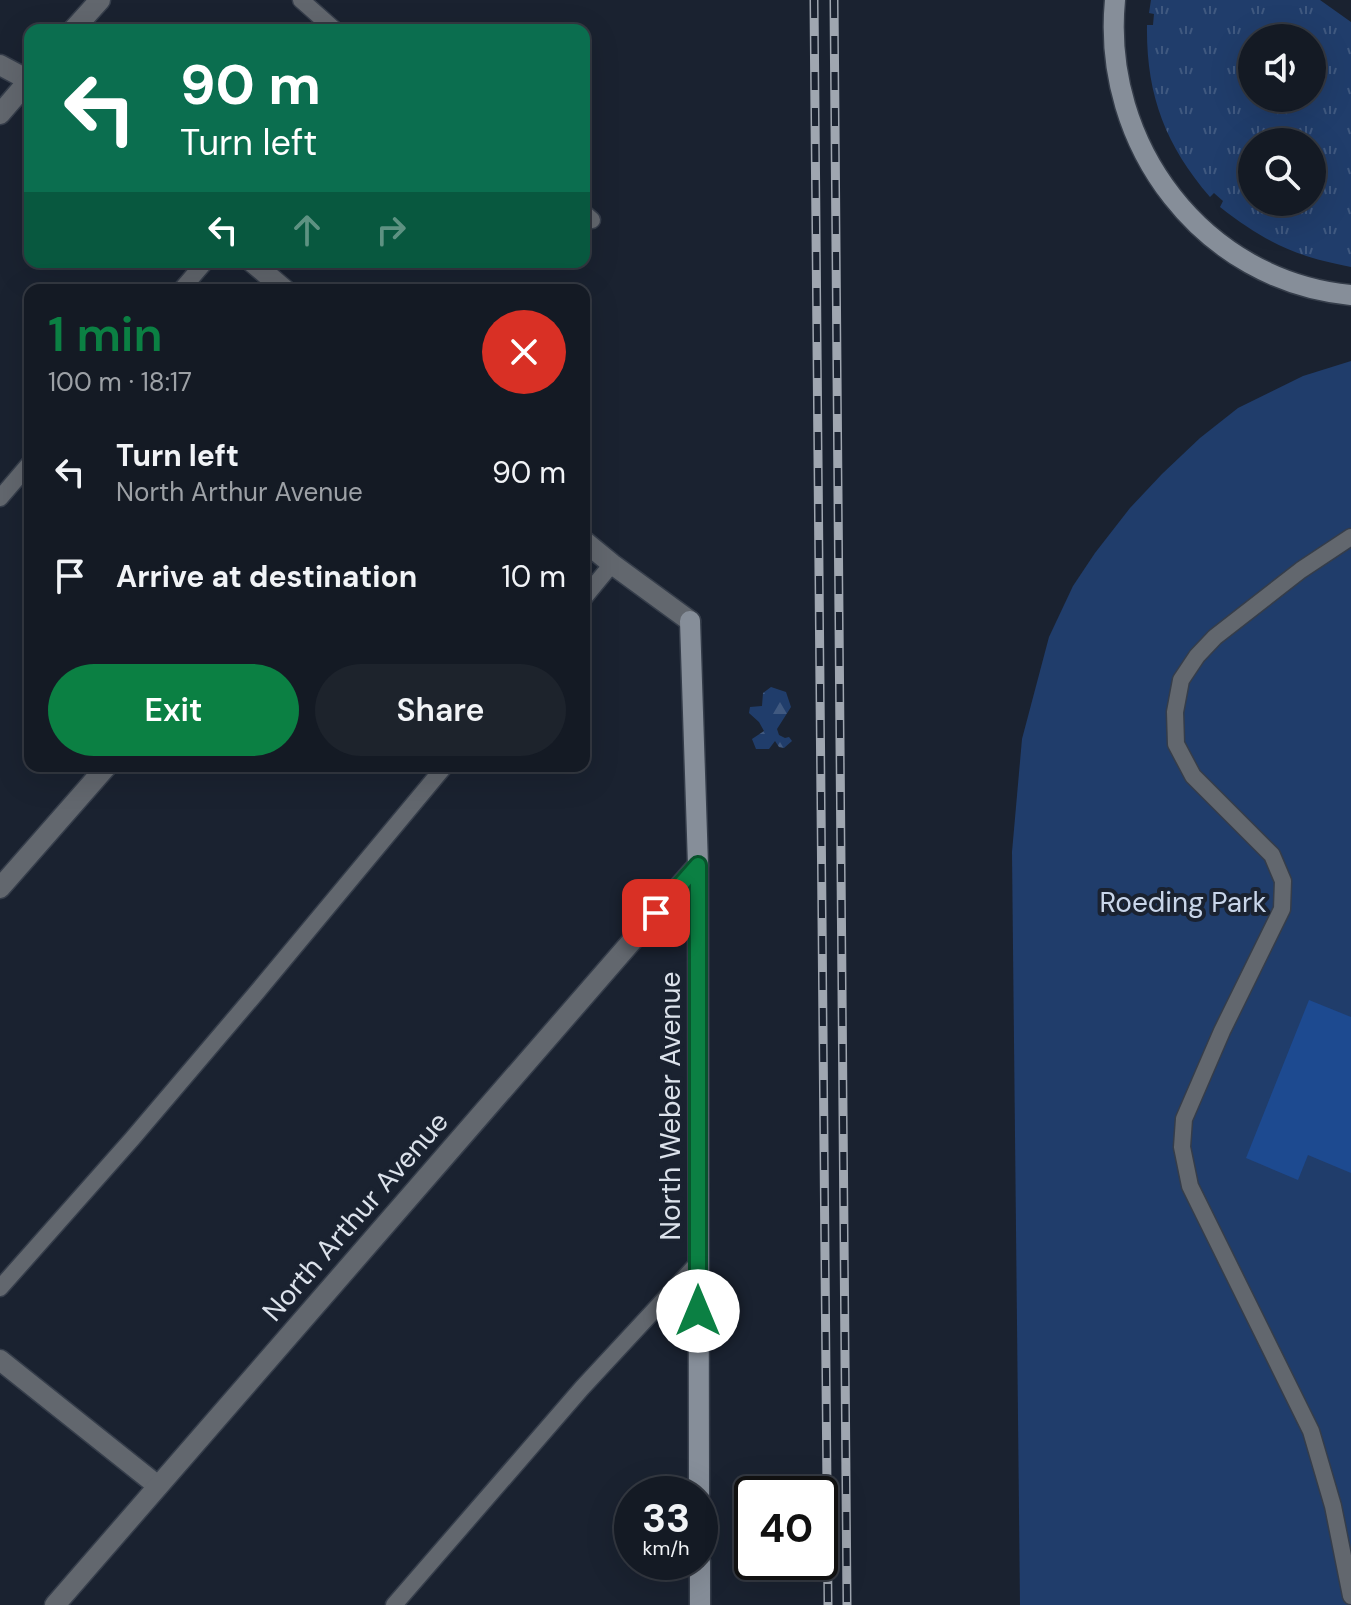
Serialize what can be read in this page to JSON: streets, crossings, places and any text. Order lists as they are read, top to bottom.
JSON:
{
  "streets": {
    "street": ["North Weber Avenue", "North Arthur Avenue"]
  },
  "crossings": [
    ["North Weber Avenue", "North Arthur Avenue"]
  ],
  "parks": ["Roeding Park"],
  "page": {
    "turn": ["90 m", "Turn left"],
    "heading": ["1 min", "100 m · 18:17"],
    "list": [
      {
        "name": "Turn left",
        "note": "North Arthur Avenue",
        "value": "90 m"
      },
      {
        "name": "Arrive at destination",
        "value": "10 m"
      }
    ],
    "buttons": ["Exit", "Share"],
    "speed": "33 km/h",
    "limit": "40"
  }
}
